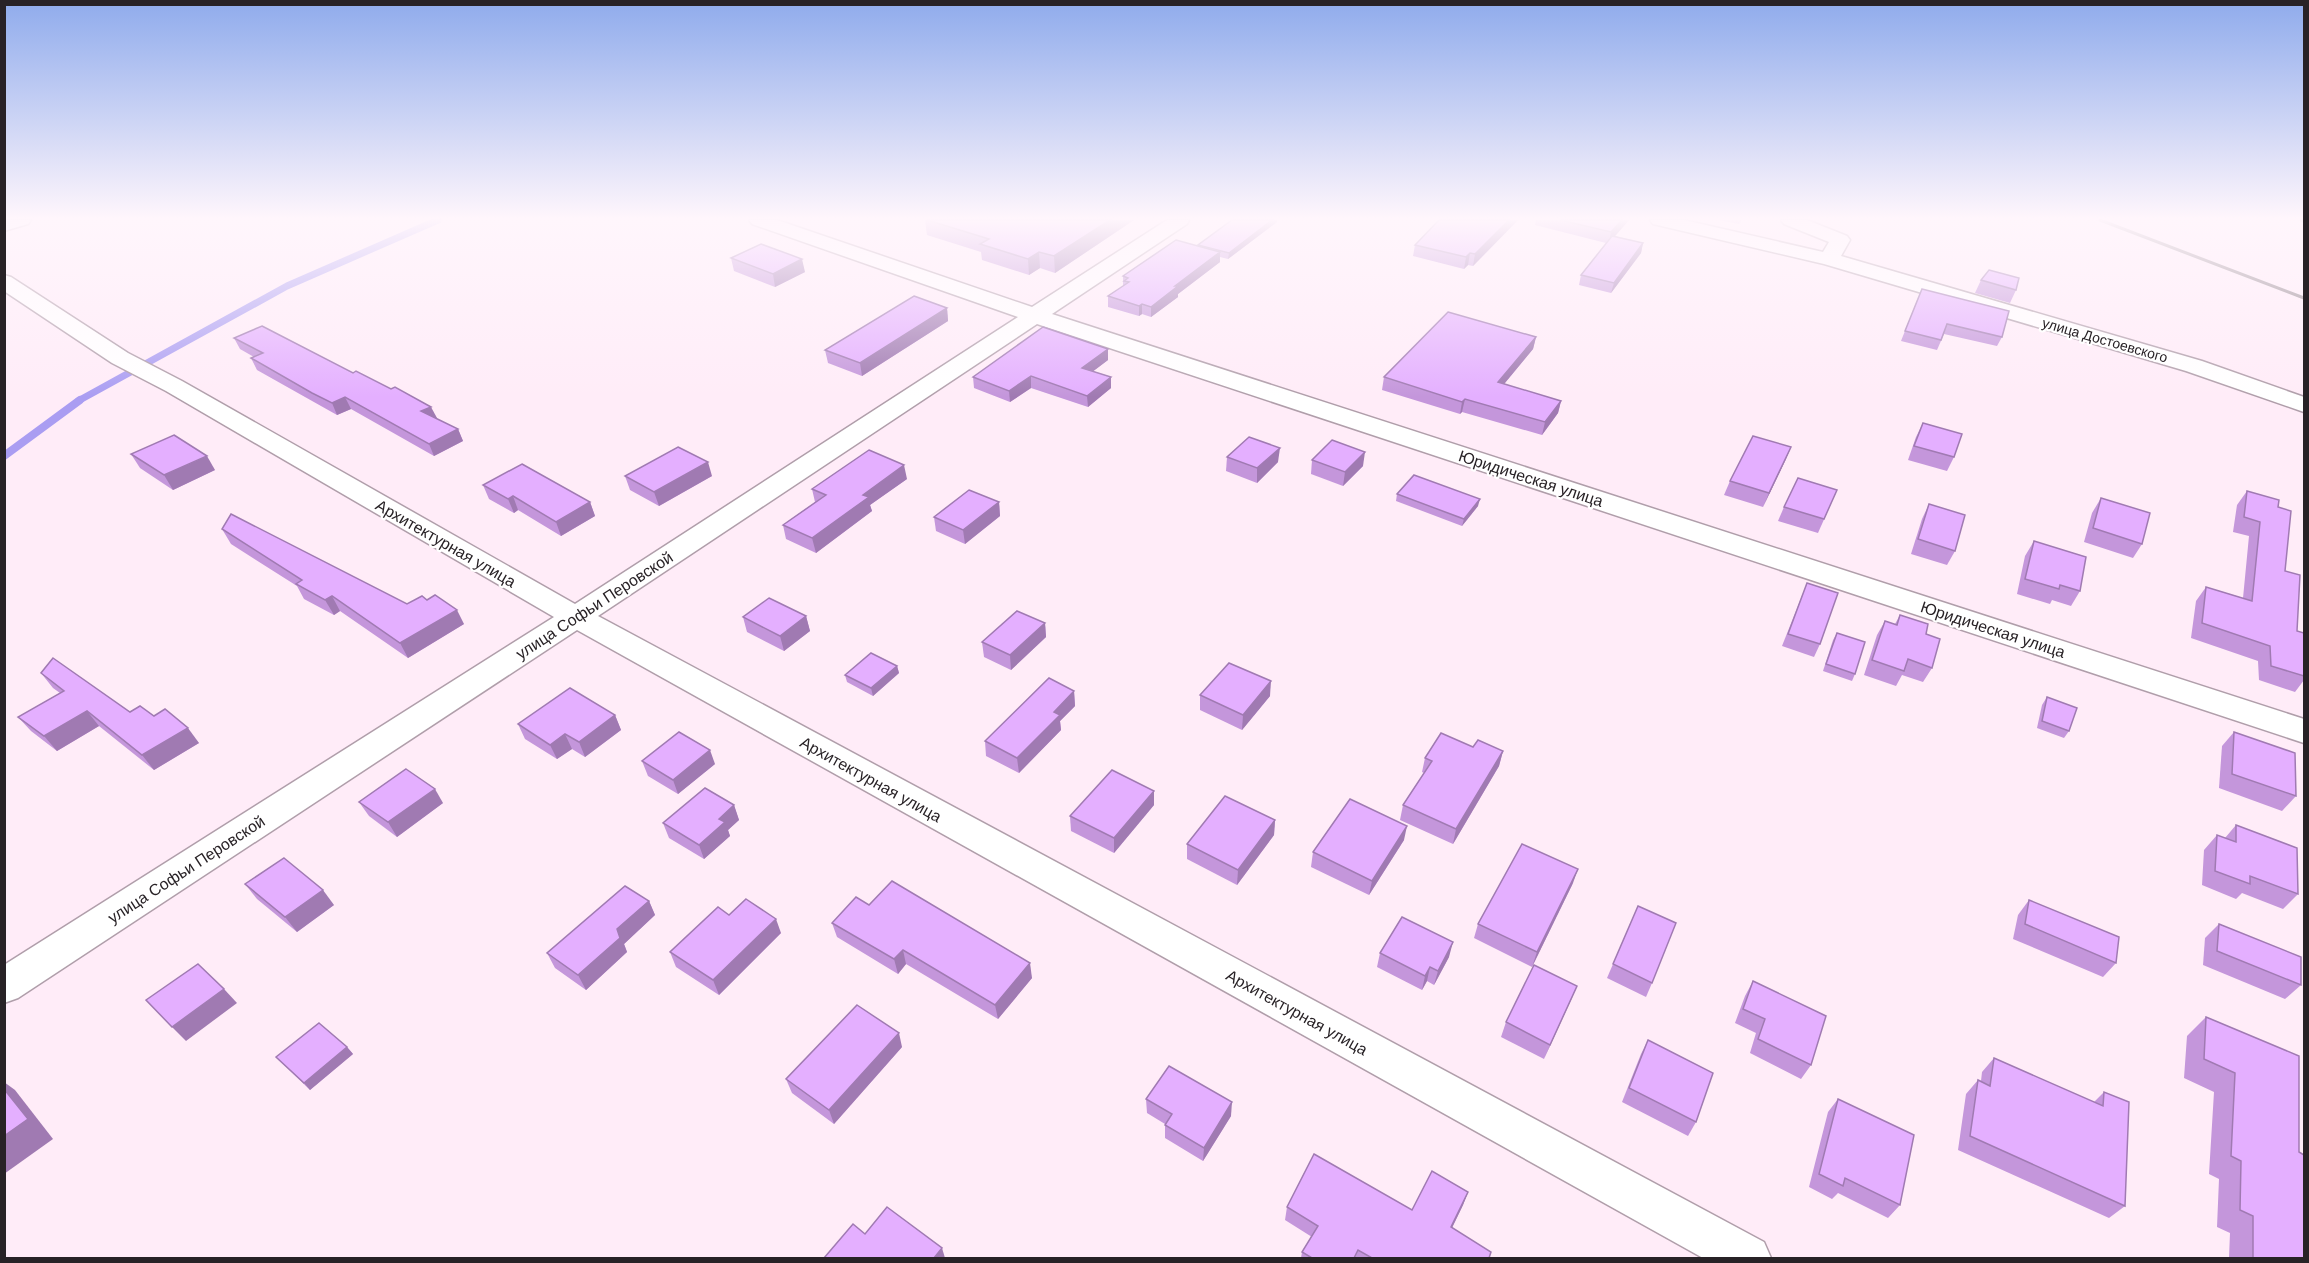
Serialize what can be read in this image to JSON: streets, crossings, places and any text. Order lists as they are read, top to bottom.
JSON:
{
  "streets": {
    "street": [
      "улица Достоевского",
      "Юридическая улица",
      "Архитектурная улица",
      "улица Софьи Перовской"
    ]
  },
  "crossings": [
    ["Юридическая улица", "улица Софьи Перовской"],
    ["Архитектурная улица", "улица Софьи Перовской"]
  ]
}
